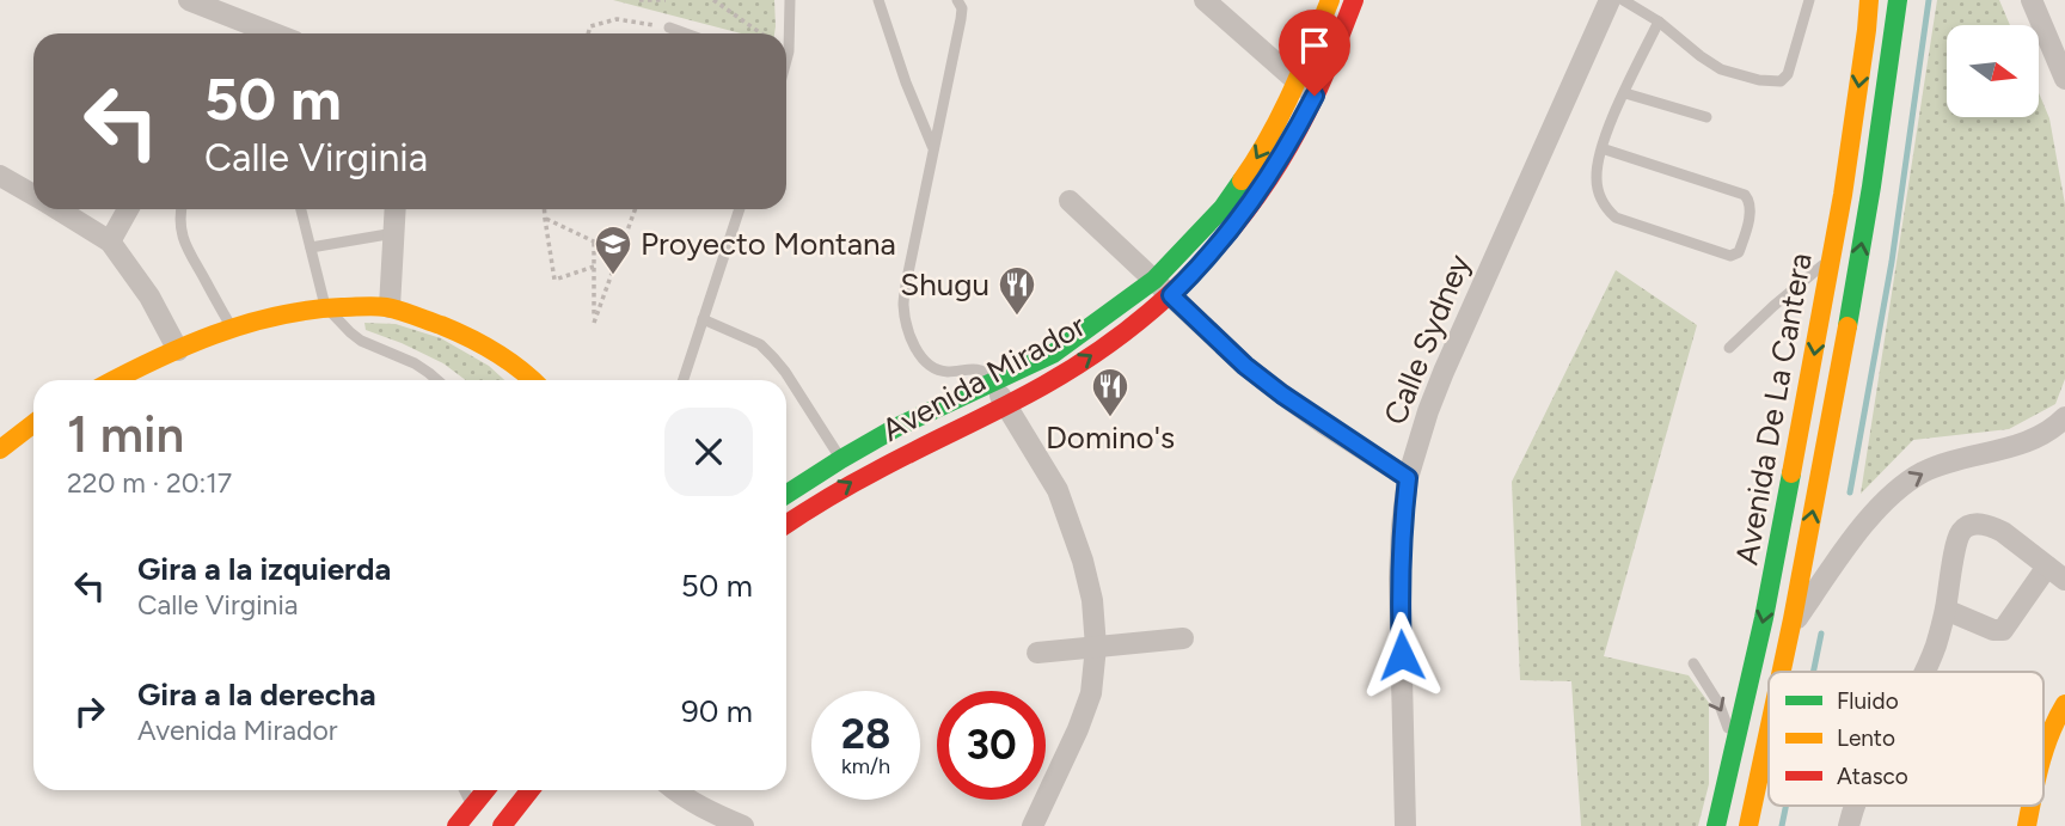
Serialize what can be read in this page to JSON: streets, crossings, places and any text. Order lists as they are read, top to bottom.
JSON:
{
  "streets": {
    "main road": ["Avenida Mirador", "Avenida De La Cantera"],
    "street": ["Calle Sydney"]
  },
  "places": {
    "school or university": ["Proyecto Montana"],
    "restaurant": ["Shugu", "Domino's"]
  },
  "legend": ["Fluido", "Lento", "Atasco"],
  "north": "right",
  "page": {
    "turn": ["50 m", "Calle Virginia"],
    "heading": ["1 min", "220 m · 20:17"],
    "list": [
      {
        "name": "Gira a la izquierda",
        "note": "Calle Virginia",
        "value": "50 m"
      },
      {
        "name": "Gira a la derecha",
        "note": "Avenida Mirador",
        "value": "90 m"
      }
    ],
    "speed": "28 km/h",
    "limit": "30"
  }
}
